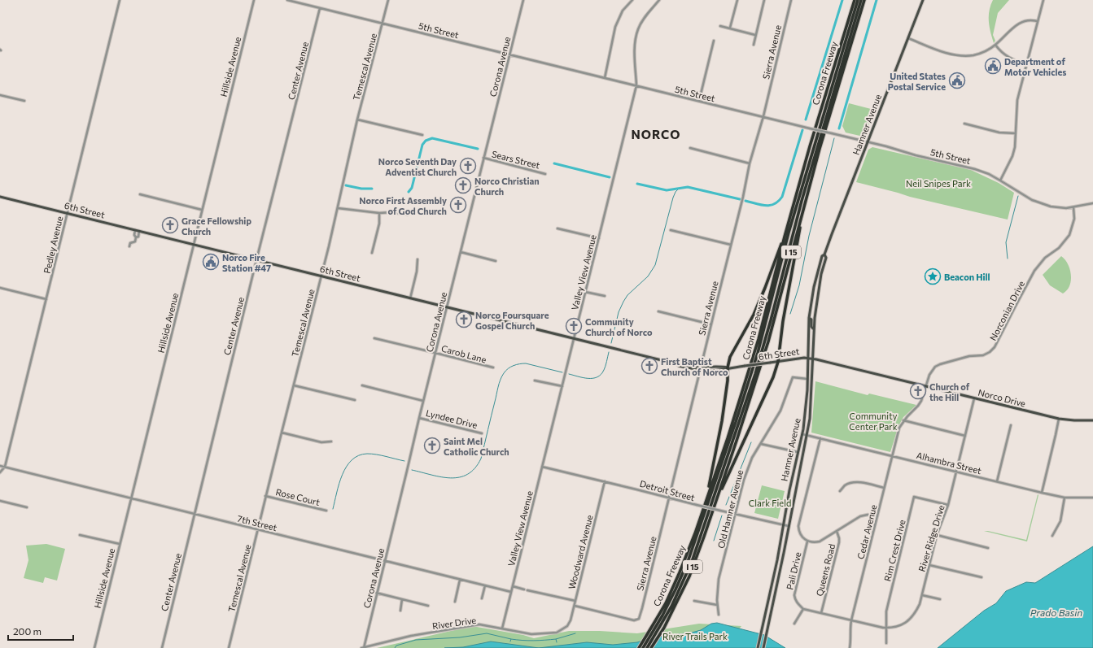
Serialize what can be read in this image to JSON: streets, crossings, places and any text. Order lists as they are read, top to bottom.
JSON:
{
  "streets": {
    "highway": ["Corona Freeway", "I 15"],
    "main road": ["Hamner Avenue", "6th Street", "Norco Drive"],
    "street": [
      "5th Street",
      "Sierra Avenue",
      "Hillside Avenue",
      "Temescal Avenue",
      "Corona Avenue",
      "Center Avenue",
      "Sears Street",
      "Pedley Avenue",
      "Valley View Avenue",
      "Norconian Drive",
      "Carob Lane",
      "Lyndee Drive",
      "Alhambra Street",
      "Detroit Street",
      "Rose Court",
      "Old Hamner Avenue",
      "7th Street",
      "Cedar Avenue",
      "River Ridge Drive",
      "Rim Crest Drive",
      "Woodward Avenue",
      "Queens Road",
      "Pali Drive",
      "River Drive"
    ]
  },
  "crossings": [
    ["5th Street", "Sierra Avenue"],
    ["5th Street", "Temescal Avenue"],
    ["5th Street", "Corona Avenue"],
    ["5th Street", "Center Avenue"],
    ["5th Street", "Hamner Avenue"],
    ["5th Street", "Valley View Avenue"],
    ["5th Street", "Norconian Drive"],
    ["Sierra Avenue", "6th Street"],
    ["Sierra Avenue", "Detroit Street"],
    ["Sierra Avenue", "Woodward Avenue"],
    ["Hillside Avenue", "6th Street"],
    ["Hillside Avenue", "7th Street"],
    ["Temescal Avenue", "6th Street"],
    ["Temescal Avenue", "Rose Court"],
    ["Temescal Avenue", "7th Street"],
    ["Corona Avenue", "Sears Street"],
    ["Corona Avenue", "6th Street"],
    ["Corona Avenue", "Carob Lane"],
    ["Corona Avenue", "Lyndee Drive"],
    ["Corona Avenue", "7th Street"],
    ["Corona Avenue", "River Drive"],
    ["Center Avenue", "6th Street"],
    ["Center Avenue", "7th Street"],
    ["Hamner Avenue", "6th Street"],
    ["Hamner Avenue", "Norco Drive"],
    ["Hamner Avenue", "Alhambra Street"],
    ["Hamner Avenue", "Detroit Street"],
    ["Hamner Avenue", "Old Hamner Avenue"],
    ["6th Street", "Pedley Avenue"],
    ["6th Street", "Valley View Avenue"],
    ["6th Street", "Norco Drive"],
    ["Pedley Avenue", "7th Street"],
    ["Valley View Avenue", "Detroit Street"],
    ["Valley View Avenue", "7th Street"],
    ["Valley View Avenue", "River Drive"],
    ["Norconian Drive", "Norco Drive"],
    ["Norconian Drive", "Cedar Avenue"],
    ["Norco Drive", "River Ridge Drive"],
    ["Alhambra Street", "Cedar Avenue"],
    ["Alhambra Street", "River Ridge Drive"],
    ["Detroit Street", "Old Hamner Avenue"],
    ["Detroit Street", "Woodward Avenue"],
    ["Cedar Avenue", "River Ridge Drive"],
    ["River Ridge Drive", "Rim Crest Drive"],
    ["Woodward Avenue", "River Drive"]
  ],
  "districts": ["NORCO"],
  "water": ["Prado Basin"],
  "parks": [
    "Neil Snipes Park",
    "Community Center Park",
    "Clark Field",
    "River Trails Park"
  ],
  "places": {
    "public building": ["Department of Motor Vehicles", "United States Postal Service", "Norco Fire Station #47"],
    "church": [
      "Norco Seventh Day Adventist Church",
      "Norco Christian Church",
      "Norco First Assembly of God Church",
      "Grace Fellowship Church",
      "Norco Foursquare Gospel Church",
      "Community Church of Norco",
      "First Baptist Church of Norco",
      "Church of the Hill",
      "Saint Mel Catholic Church"
    ],
    "place": ["Beacon Hill"]
  },
  "scale_bar": "200 m"
}
